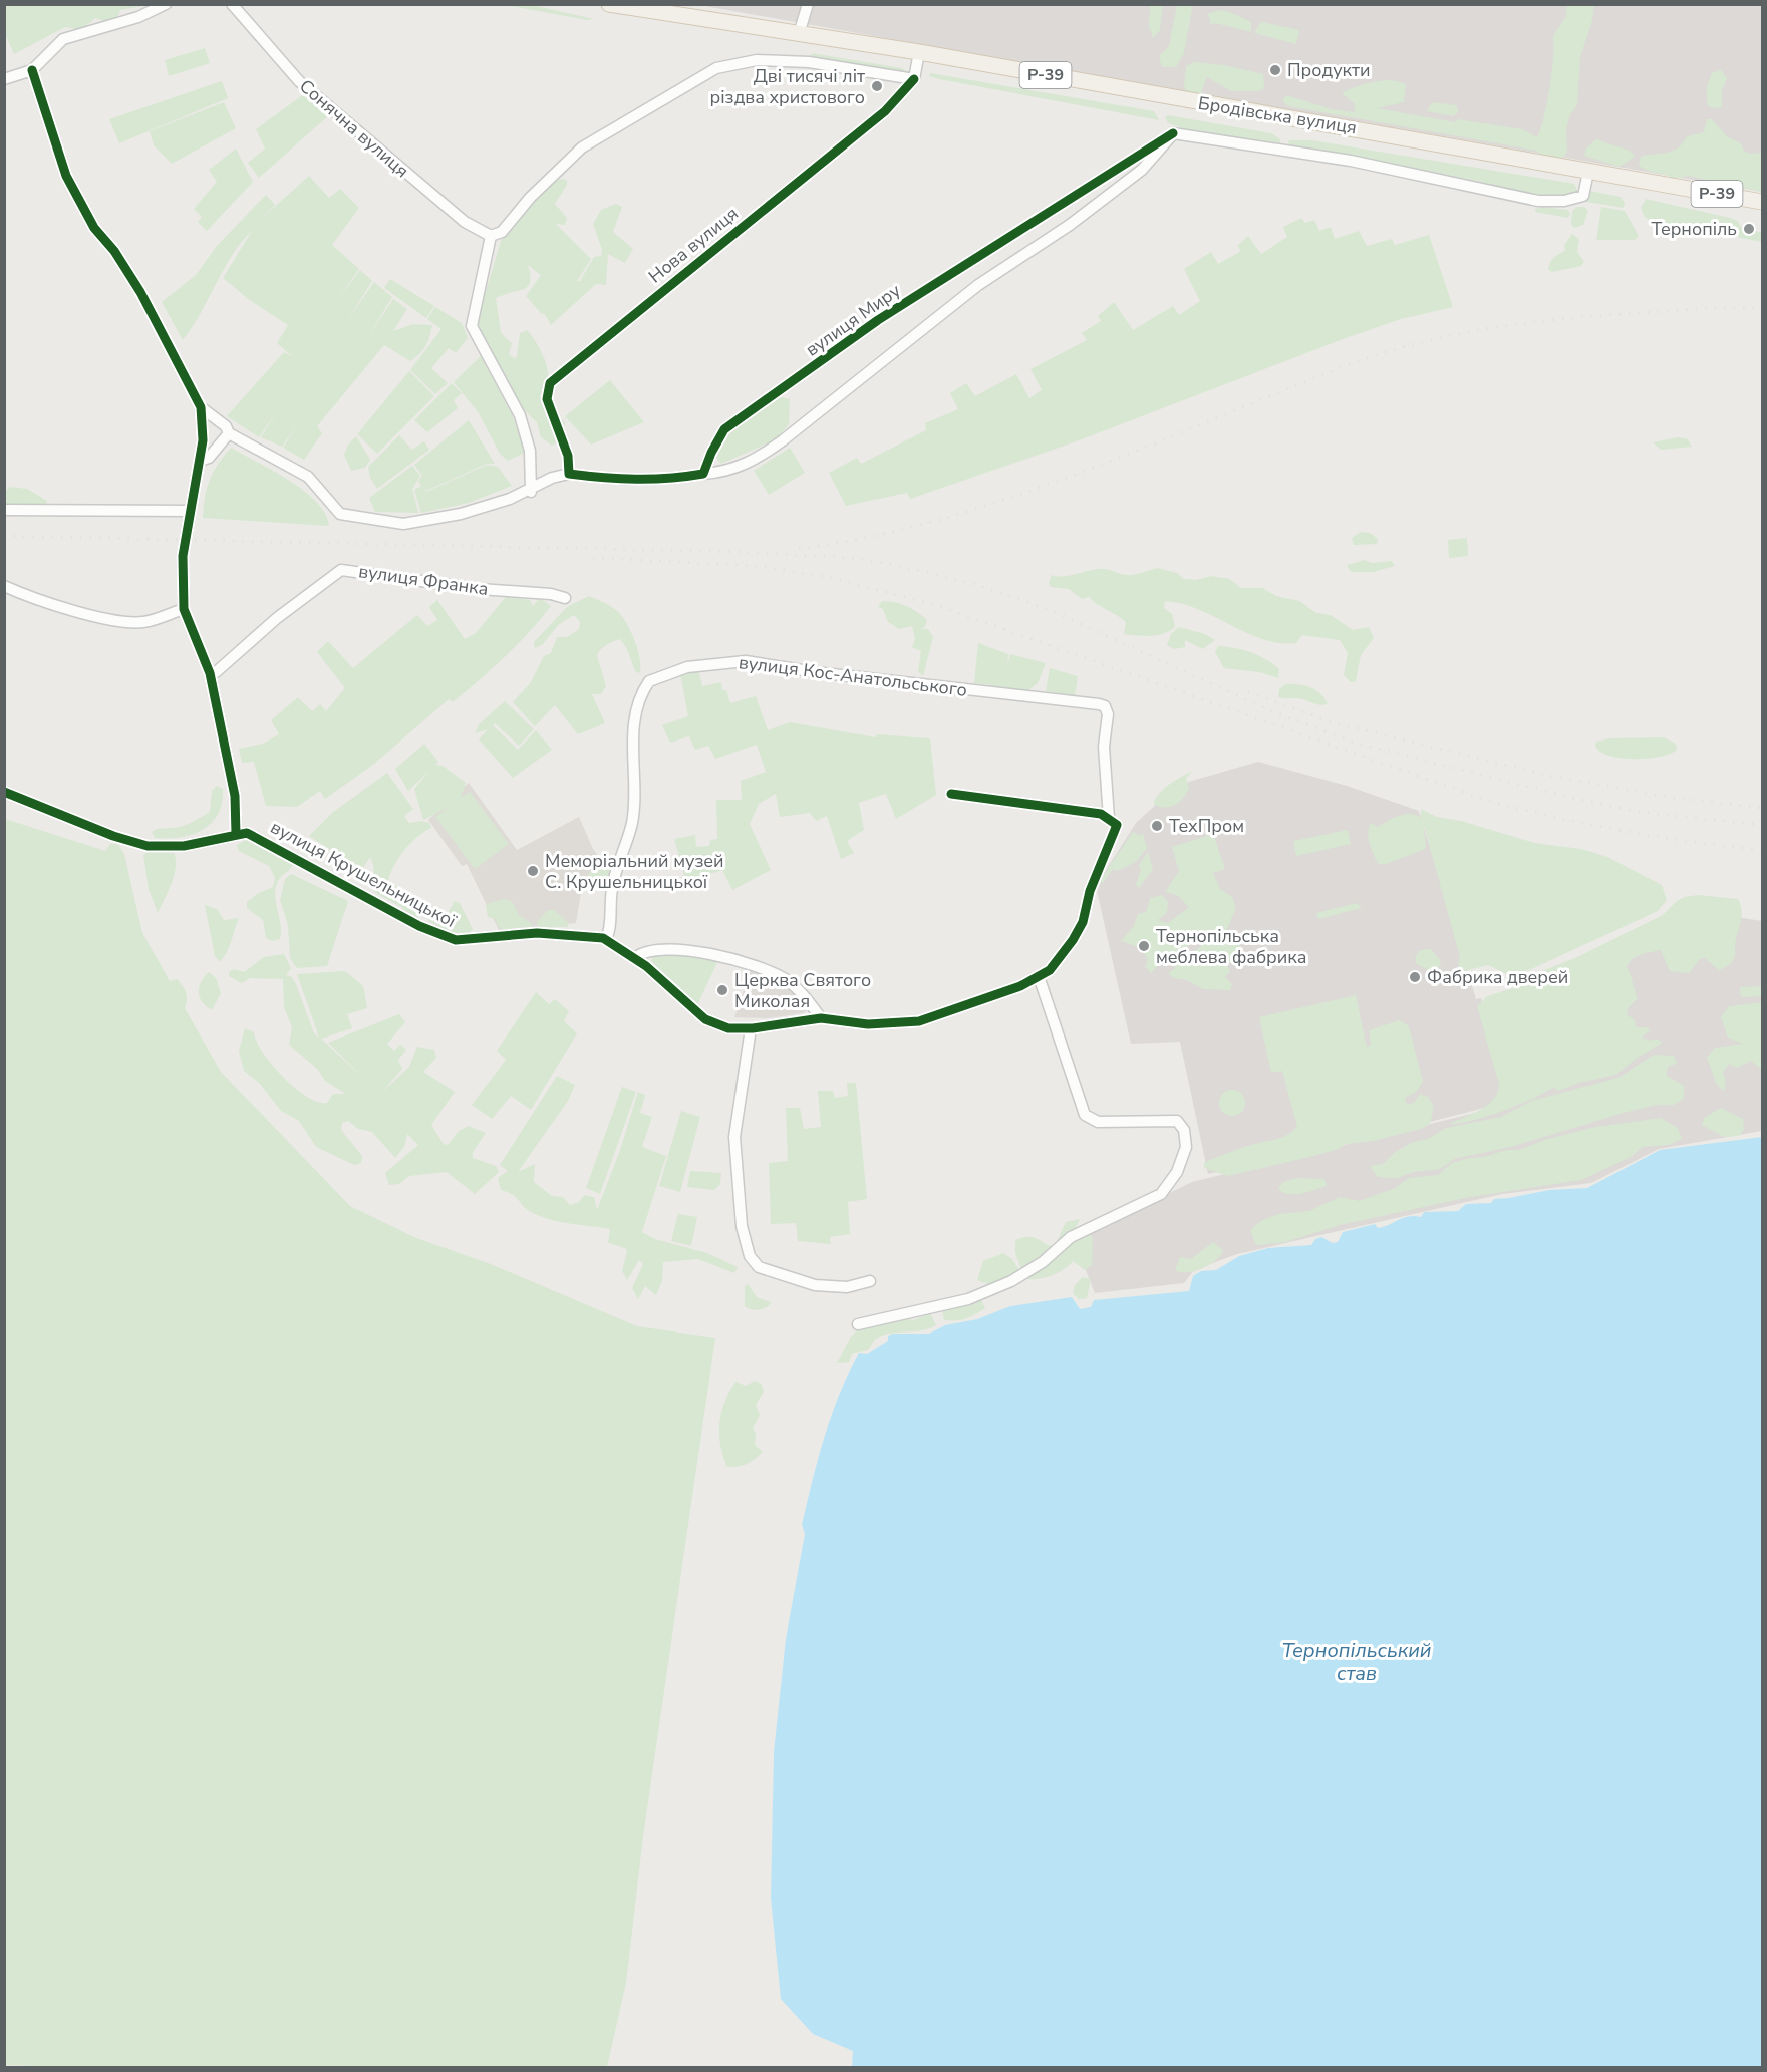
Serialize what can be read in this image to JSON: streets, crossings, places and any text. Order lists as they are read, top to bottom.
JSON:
{
  "streets": {
    "main road": ["Р-39", "Бродівська вулиця"],
    "street": [
      "Сонячна вулиця",
      "Нова вулиця",
      "вулиця Миру",
      "вулиця Франка",
      "вулиця Кос-Анатольського",
      "вулиця Крушельницької"
    ]
  },
  "crossings": [
    ["Р-39", "Бродівська вулиця"],
    ["вулиця Кос-Анатольського", "вулиця Крушельницької"]
  ],
  "water": ["Тернопільський став"],
  "places": [
    "Продукти",
    "Дві тисячі літ різдва христового",
    "Тернопіль",
    "ТехПром",
    "Меморіальний музей С. Крушельницької",
    "Тернопільська меблева фабрика",
    "Фабрика дверей",
    "Церква Святого Миколая"
  ]
}
